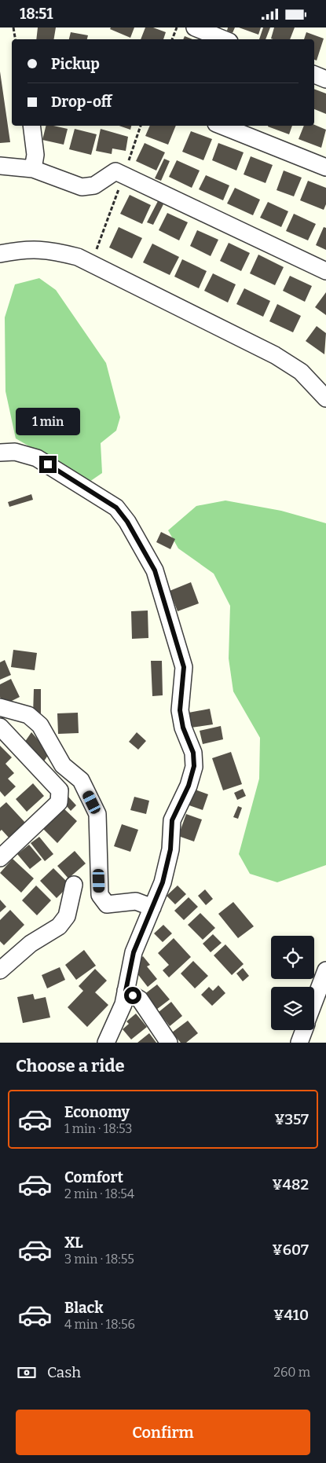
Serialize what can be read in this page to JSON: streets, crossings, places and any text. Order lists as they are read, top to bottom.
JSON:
{
  "page": {
    "status": "18:51",
    "banner": ["Pickup", "Drop-off"],
    "bubble": "1 min",
    "heading": "Choose a ride",
    "list": [
      {
        "name": "Economy",
        "note": "1 min · 18:53",
        "value": "¥357"
      },
      {
        "name": "Comfort",
        "note": "2 min · 18:54",
        "value": "¥482"
      },
      {
        "name": "XL",
        "note": "3 min · 18:55",
        "value": "¥607"
      },
      {
        "name": "Black",
        "note": "4 min · 18:56",
        "value": "¥410"
      }
    ],
    "pay": ["Cash", "260 m"],
    "buttons": "Confirm"
  }
}
